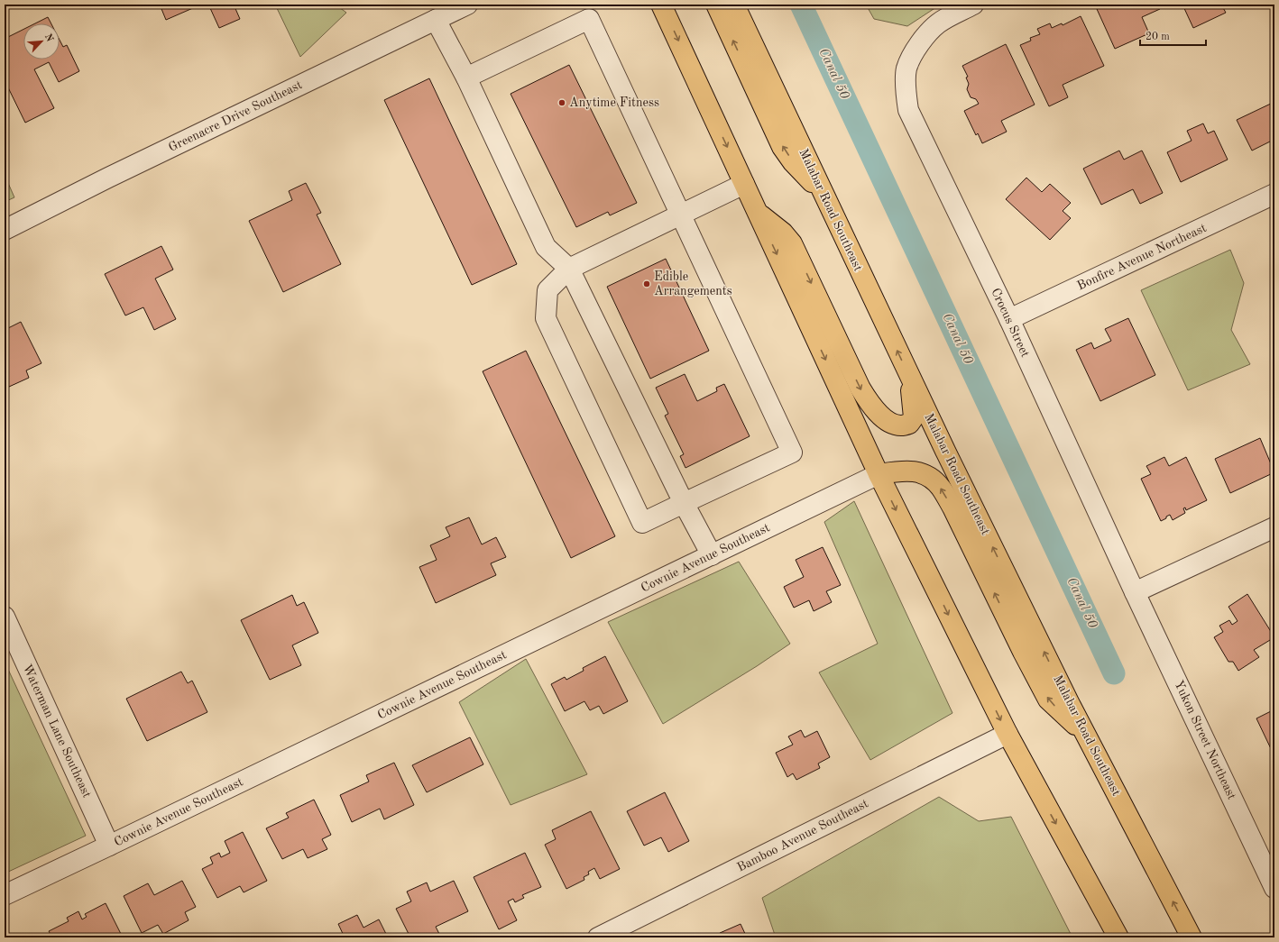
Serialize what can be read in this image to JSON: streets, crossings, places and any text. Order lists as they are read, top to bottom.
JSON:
{
  "streets": {
    "main road": ["Malabar Road Southeast"],
    "street": [
      "Greenacre Drive Southeast",
      "Bonfire Avenue Northeast",
      "Crocus Street",
      "Cownie Avenue Southeast",
      "Waterman Lane Southeast",
      "Yukon Street Northeast",
      "Bamboo Avenue Southeast"
    ]
  },
  "crossings": [
    ["Bonfire Avenue Northeast", "Crocus Street"],
    ["Crocus Street", "Yukon Street Northeast"],
    ["Cownie Avenue Southeast", "Waterman Lane Southeast"]
  ],
  "water": ["Canal 50"],
  "places": ["Anytime Fitness", "Edible Arrangements"],
  "scale_bar": "20 m",
  "north": "top right"
}
